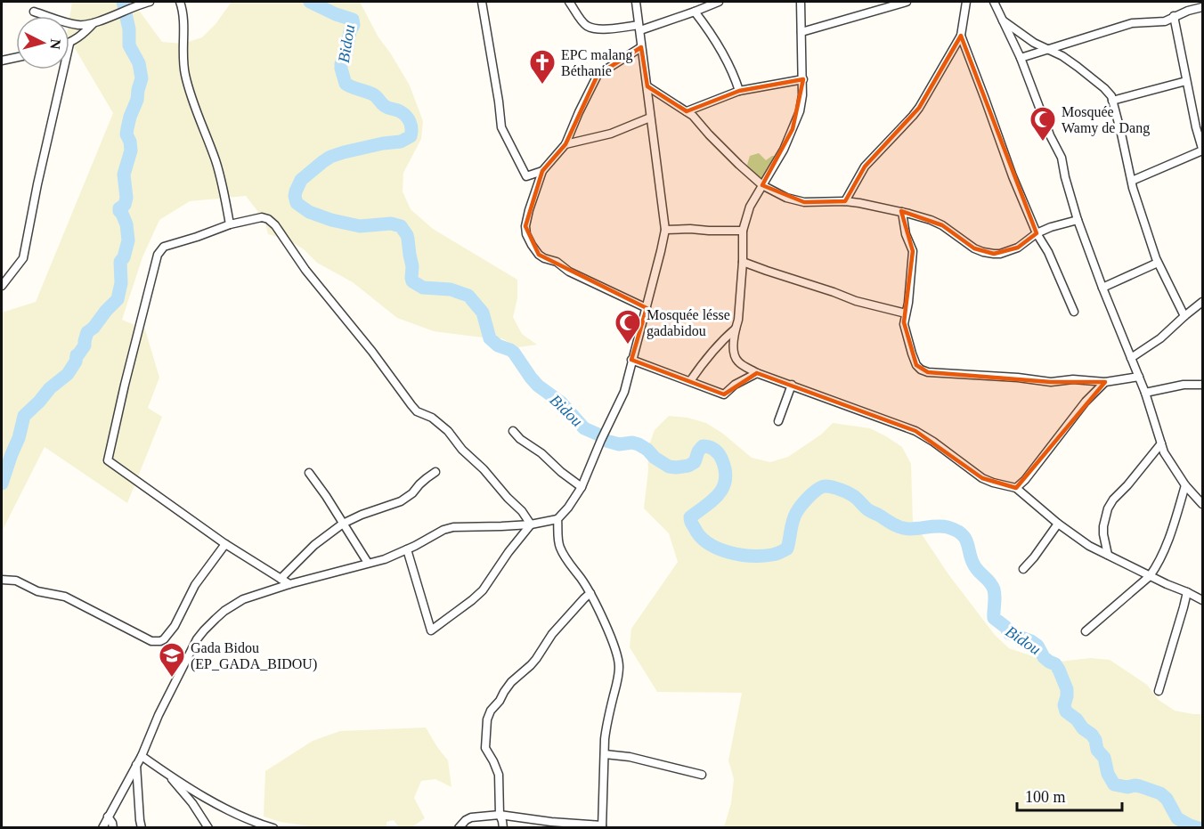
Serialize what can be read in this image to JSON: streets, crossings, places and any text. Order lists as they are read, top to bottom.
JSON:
{
  "water": ["Bidou"],
  "places": {
    "church": ["EPC malang Béthanie"],
    "mosque": ["Mosquée Wamy de Dang", "Mosquée lésse gadabidou"],
    "school or university": ["Gada Bidou (EP_GADA_BIDOU)"]
  },
  "scale_bar": "100 m",
  "north": "right"
}
